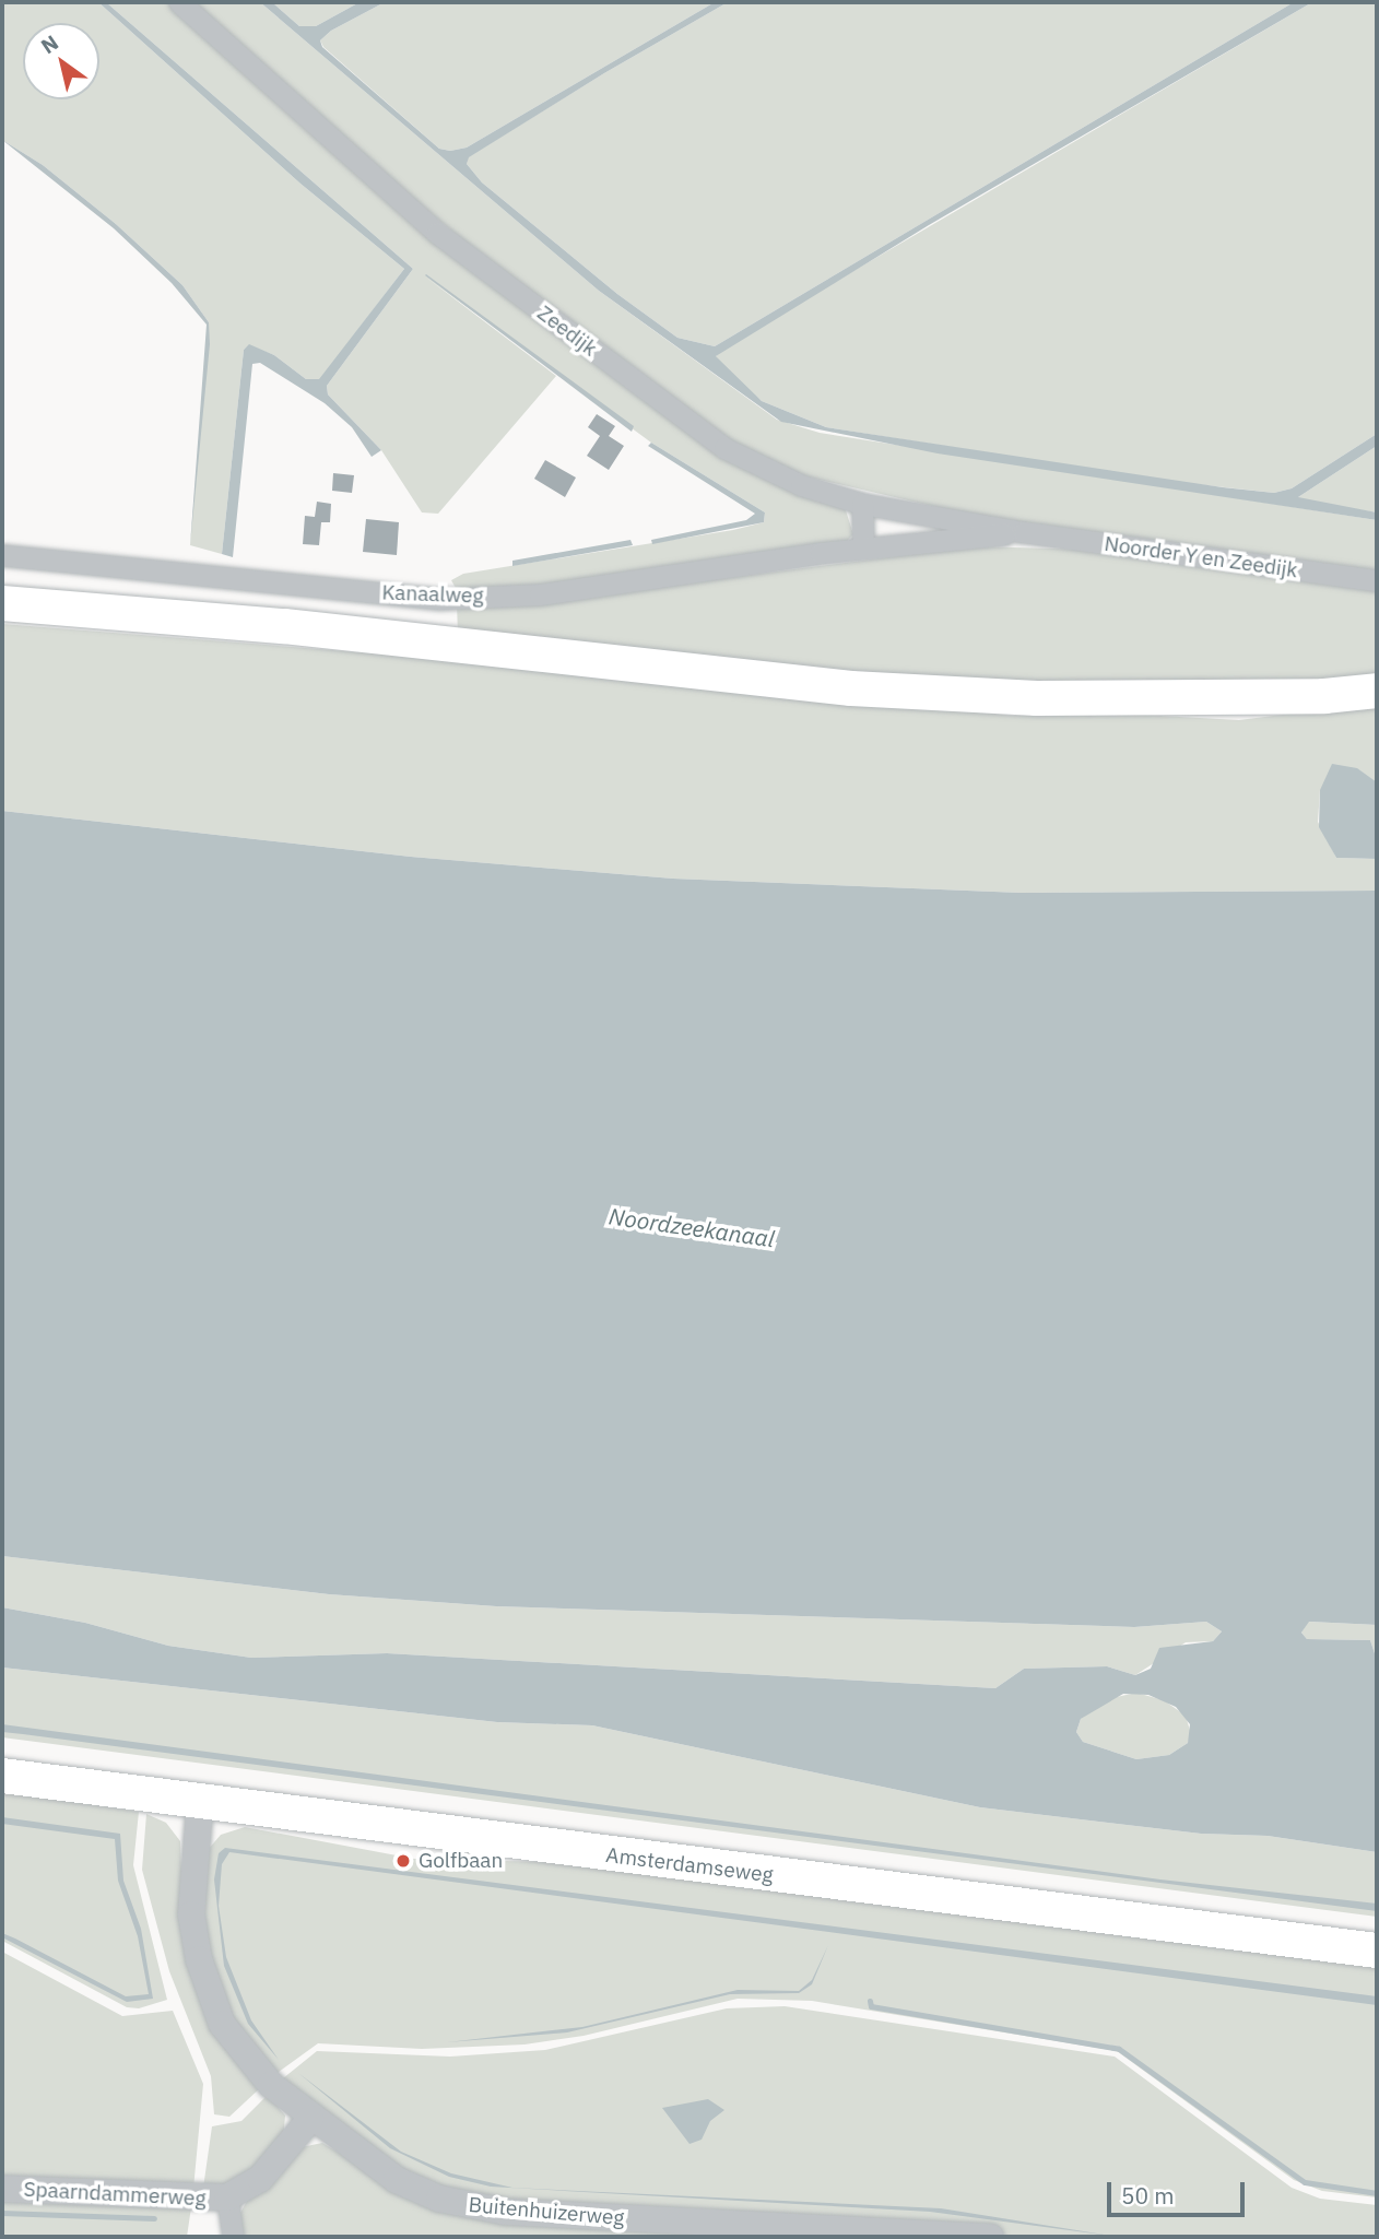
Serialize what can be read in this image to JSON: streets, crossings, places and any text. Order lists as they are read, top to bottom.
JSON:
{
  "streets": {
    "main road": ["Amsterdamseweg"],
    "street": [
      "Zeedijk",
      "Noorder Y en Zeedijk",
      "Kanaalweg",
      "Spaarndammerweg",
      "Buitenhuizerweg"
    ]
  },
  "crossings": [
    ["Zeedijk", "Noorder Y en Zeedijk"],
    ["Zeedijk", "Kanaalweg"],
    ["Noorder Y en Zeedijk", "Kanaalweg"],
    ["Amsterdamseweg", "Buitenhuizerweg"]
  ],
  "water": ["Noordzeekanaal"],
  "places": ["Golfbaan"],
  "scale_bar": "50 m",
  "north": "top left"
}
